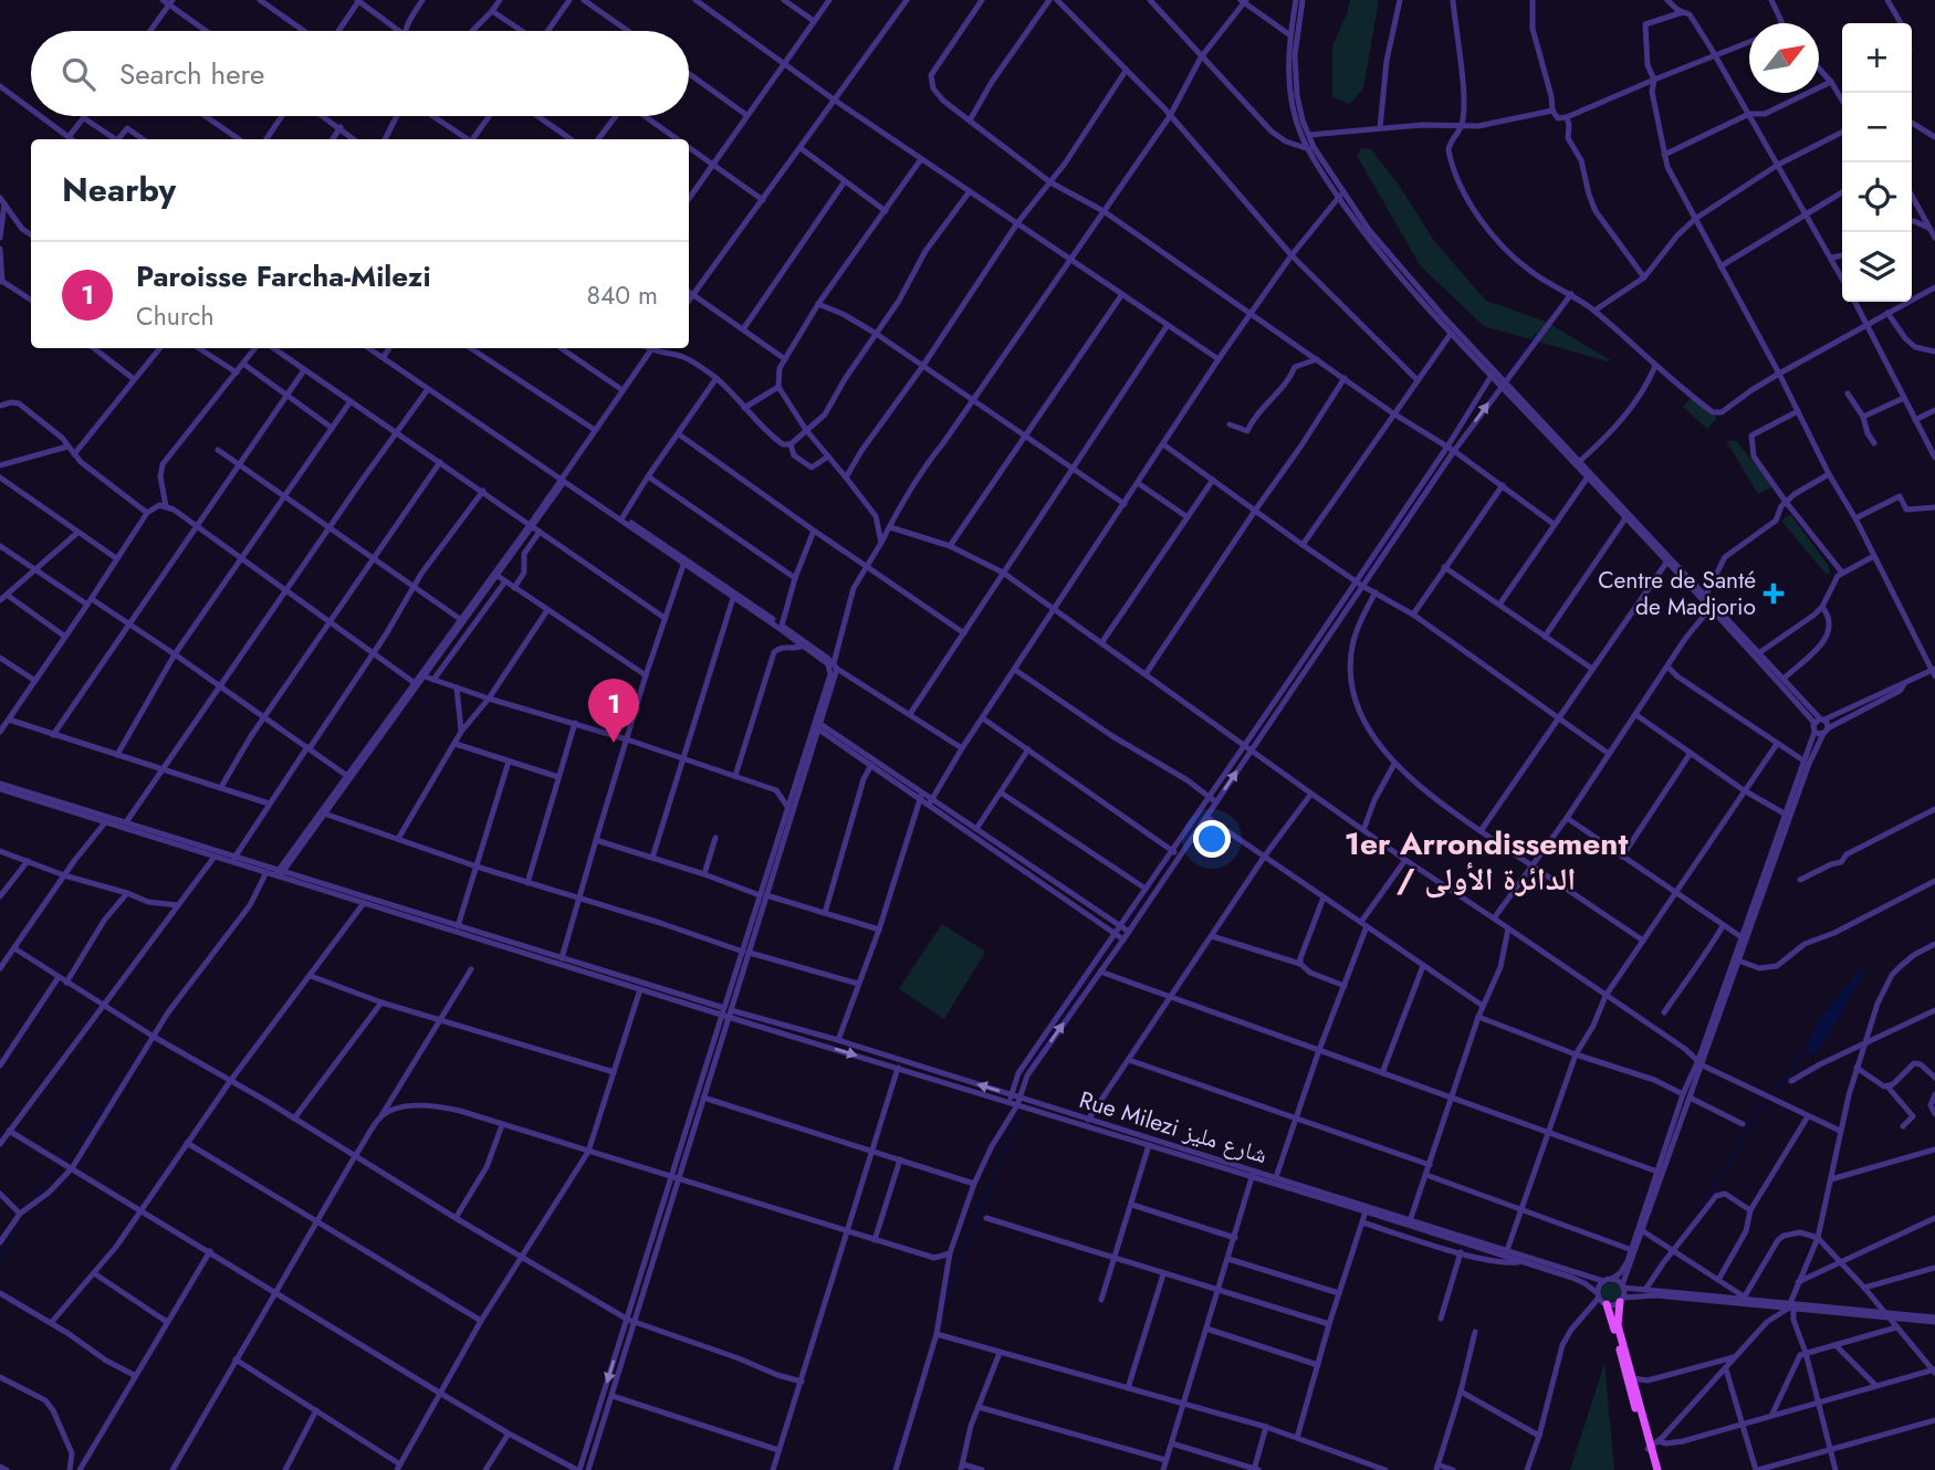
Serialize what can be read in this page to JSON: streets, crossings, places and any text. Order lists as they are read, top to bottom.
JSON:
{
  "streets": {
    "street": ["Rue Milezi شارع مليز"]
  },
  "districts": ["1er Arrondissement / الدائرة الأولى"],
  "places": {
    "health": ["Centre de Santé de Madjorio"]
  },
  "north": "top right",
  "page": {
    "map_buttons": ["+", "−"],
    "search": "Search here",
    "heading": "Nearby",
    "list": [
      {
        "mark": "1",
        "name": "Paroisse Farcha-Milezi",
        "note": "Church",
        "value": "840 m"
      }
    ],
    "pins": "1"
  }
}
